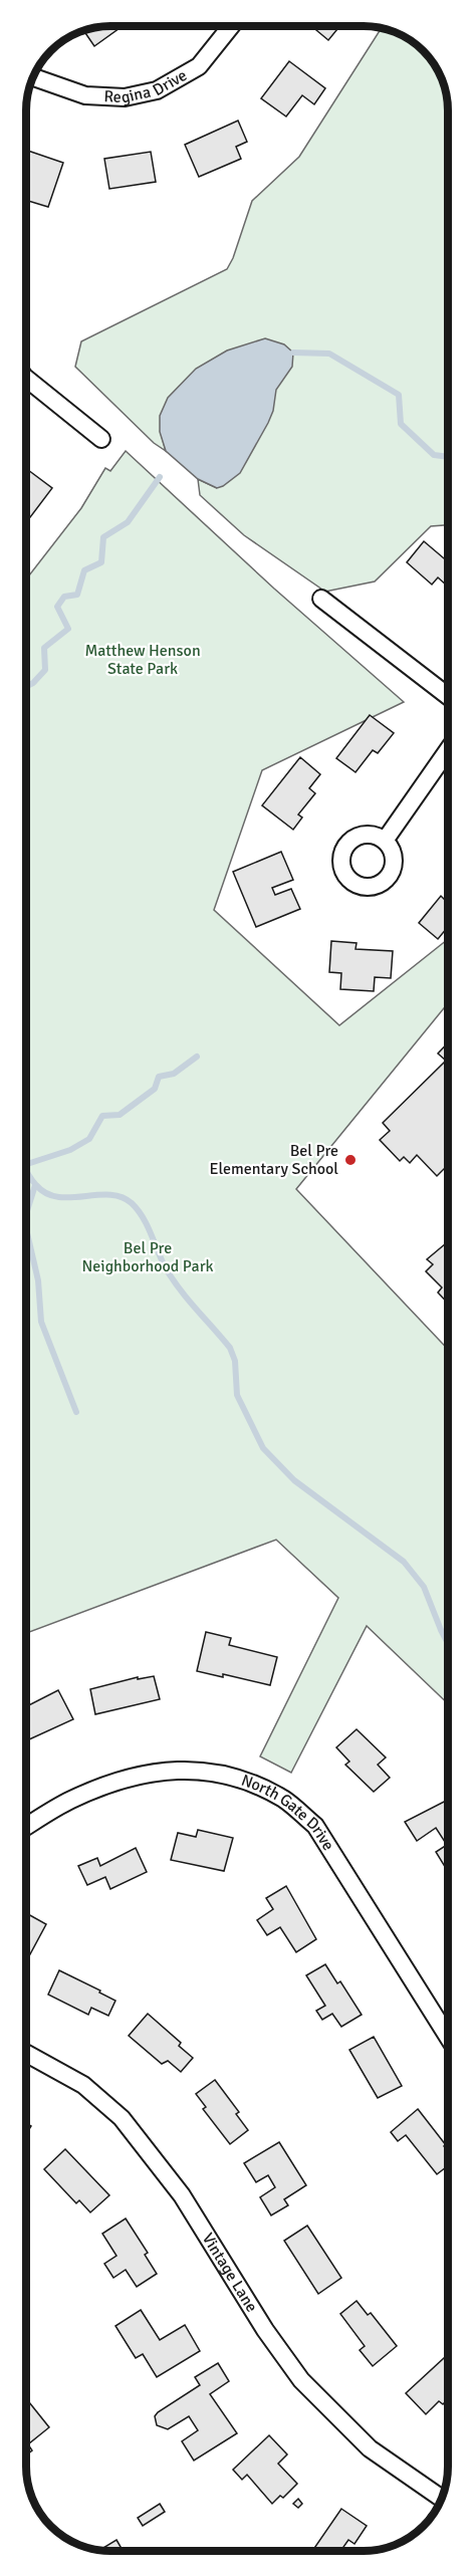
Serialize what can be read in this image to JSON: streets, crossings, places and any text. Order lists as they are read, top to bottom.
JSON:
{
  "streets": {
    "street": ["Regina Drive", "North Gate Drive", "Vintage Lane"]
  },
  "parks": ["Matthew Henson State Park", "Bel Pre Neighborhood Park"],
  "places": ["Bel Pre Elementary School"]
}
